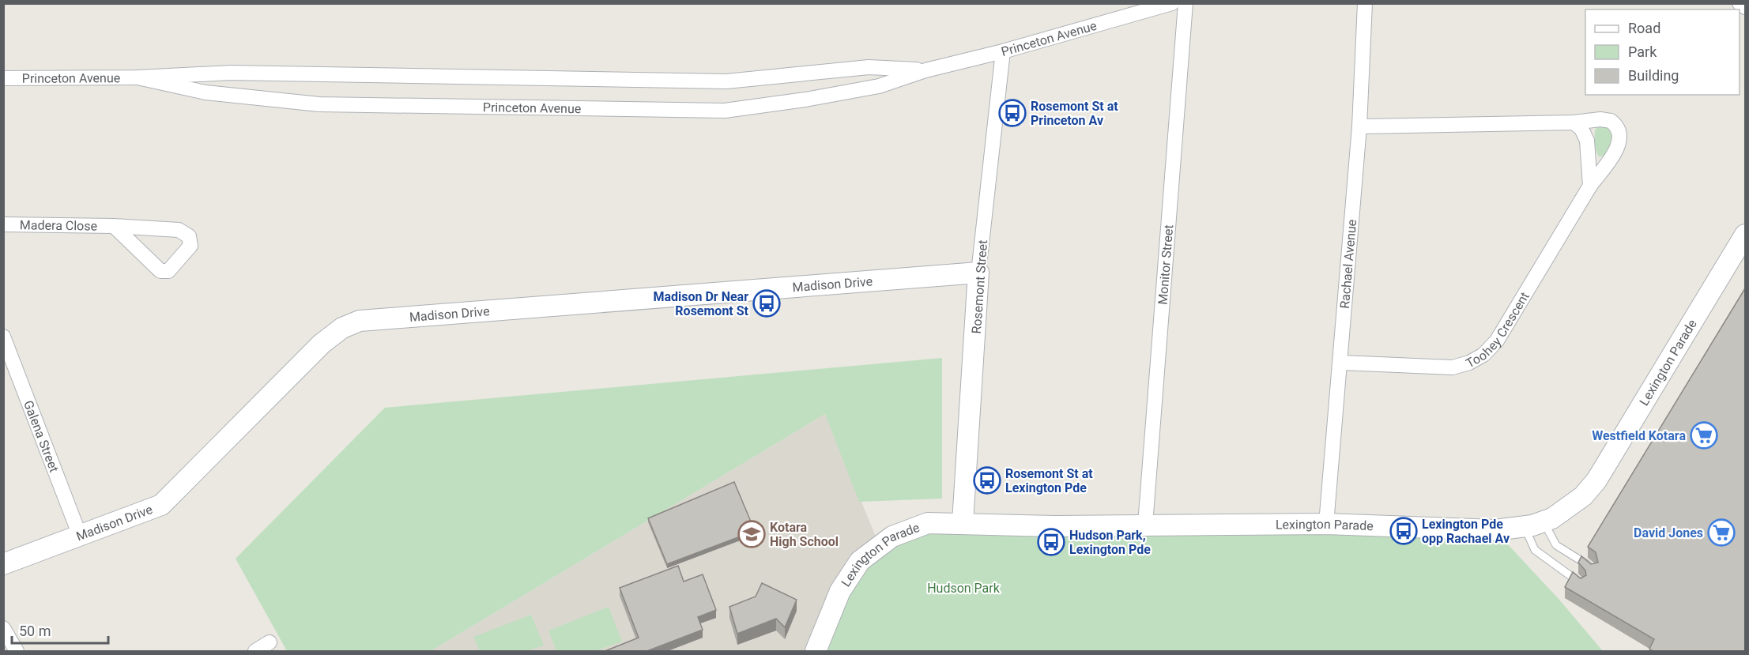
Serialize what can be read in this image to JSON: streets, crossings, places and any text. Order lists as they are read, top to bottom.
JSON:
{
  "streets": {
    "main road": ["Madison Drive", "Rosemont Street", "Lexington Parade"],
    "street": [
      "Princeton Avenue",
      "Madera Close",
      "Monitor Street",
      "Rachael Avenue",
      "Toohey Crescent",
      "Galena Street"
    ]
  },
  "crossings": [
    ["Princeton Avenue", "Rosemont Street"],
    ["Monitor Street", "Lexington Parade"],
    ["Rachael Avenue", "Toohey Crescent"],
    ["Rachael Avenue", "Lexington Parade"],
    ["Madison Drive", "Rosemont Street"],
    ["Madison Drive", "Galena Street"],
    ["Rosemont Street", "Lexington Parade"]
  ],
  "parks": ["Hudson Park"],
  "places": {
    "bus stop": [
      "Rosemont St at Princeton Av",
      "Madison Dr Near Rosemont St",
      "Rosemont St at Lexington Pde",
      "Lexington Pde opp Rachael Av",
      "Hudson Park, Lexington Pde"
    ],
    "supermarket": ["Westfield Kotara", "David Jones"],
    "school or university": ["Kotara High School"]
  },
  "legend": ["Road", "Park", "Building"],
  "scale_bar": "50 m"
}
